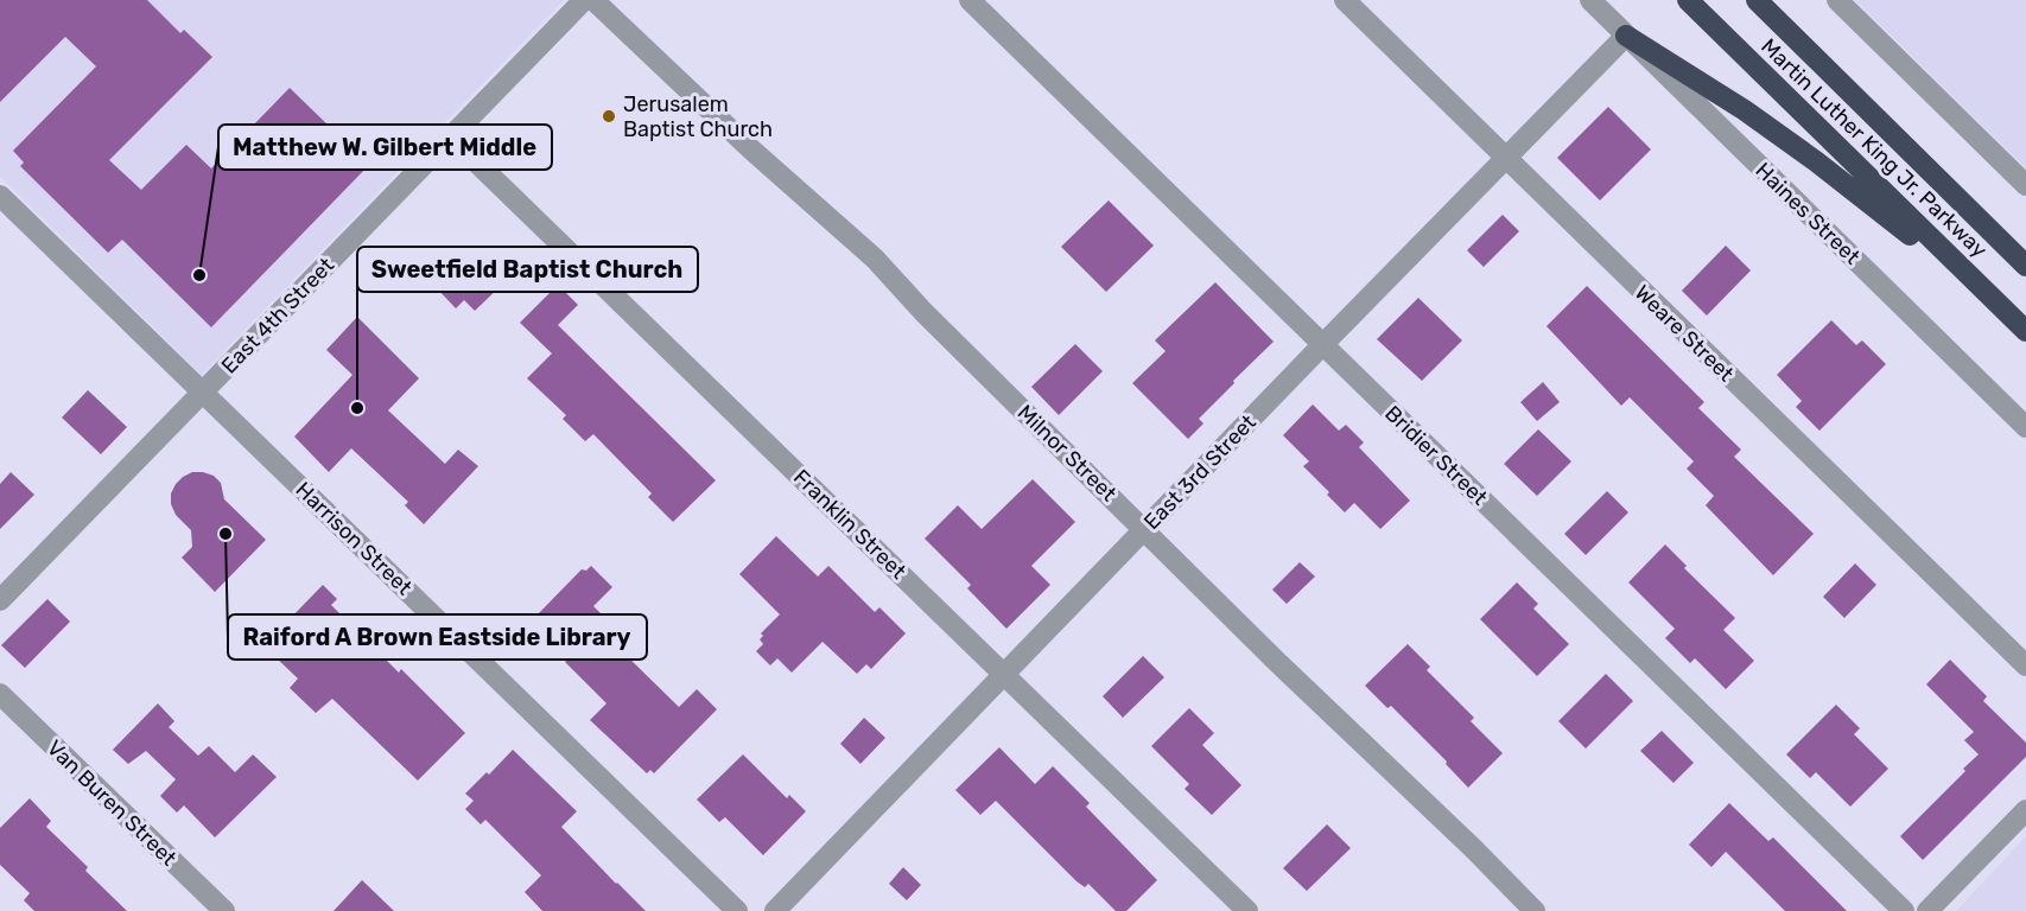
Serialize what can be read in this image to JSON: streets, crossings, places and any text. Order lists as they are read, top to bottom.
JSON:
{
  "streets": {
    "highway": ["Martin Luther King Jr. Parkway"],
    "street": [
      "Haines Street",
      "East 4th Street",
      "Weare Street",
      "Milnor Street",
      "Bridier Street",
      "East 3rd Street",
      "Franklin Street",
      "Harrison Street",
      "Van Buren Street"
    ]
  },
  "crossings": [
    ["Haines Street", "East 3rd Street"],
    ["East 4th Street", "Franklin Street"],
    ["East 4th Street", "Harrison Street"],
    ["Weare Street", "East 3rd Street"],
    ["Milnor Street", "East 3rd Street"],
    ["Bridier Street", "East 3rd Street"],
    ["East 3rd Street", "Franklin Street"]
  ],
  "places": [
    "Jerusalem Baptist Church",
    "Matthew W. Gilbert Middle",
    "Sweetfield Baptist Church",
    "Raiford A Brown Eastside Library"
  ]
}
